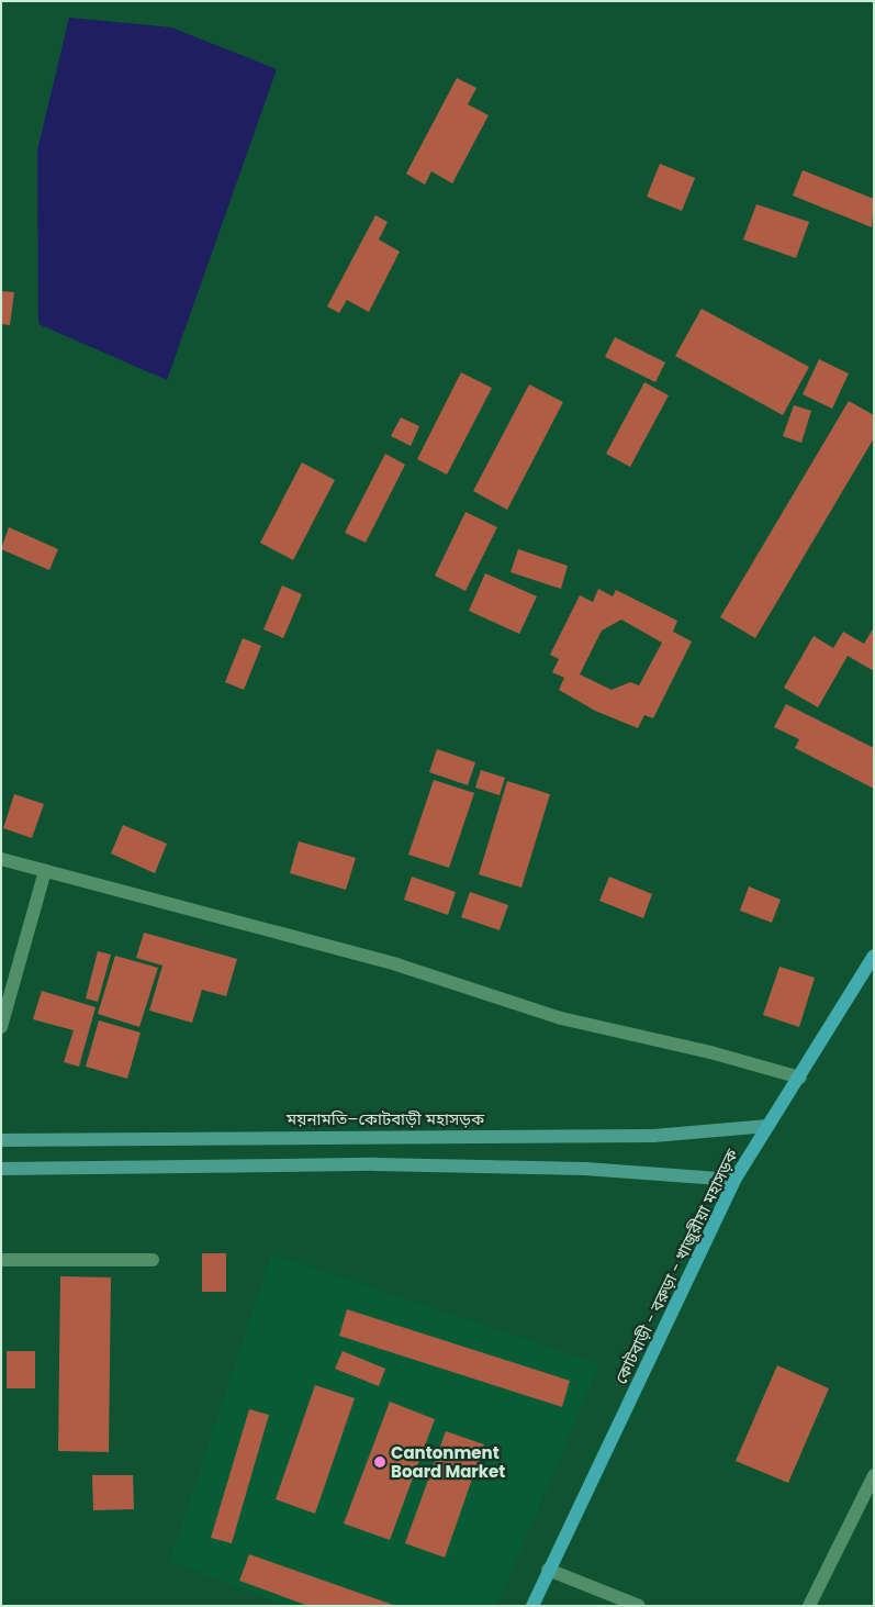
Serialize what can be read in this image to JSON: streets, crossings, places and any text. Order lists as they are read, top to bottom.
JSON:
{
  "streets": {
    "main road": ["ময়নামতি–কোটবাড়ী মহাসড়ক", "কোটবাড়ী - বরুড়া - খাজুরীয়া মহাসড়ক"]
  },
  "crossings": [
    ["ময়নামতি–কোটবাড়ী মহাসড়ক", "কোটবাড়ী - বরুড়া - খাজুরীয়া মহাসড়ক"]
  ],
  "places": ["Cantonment Board Market"]
}
